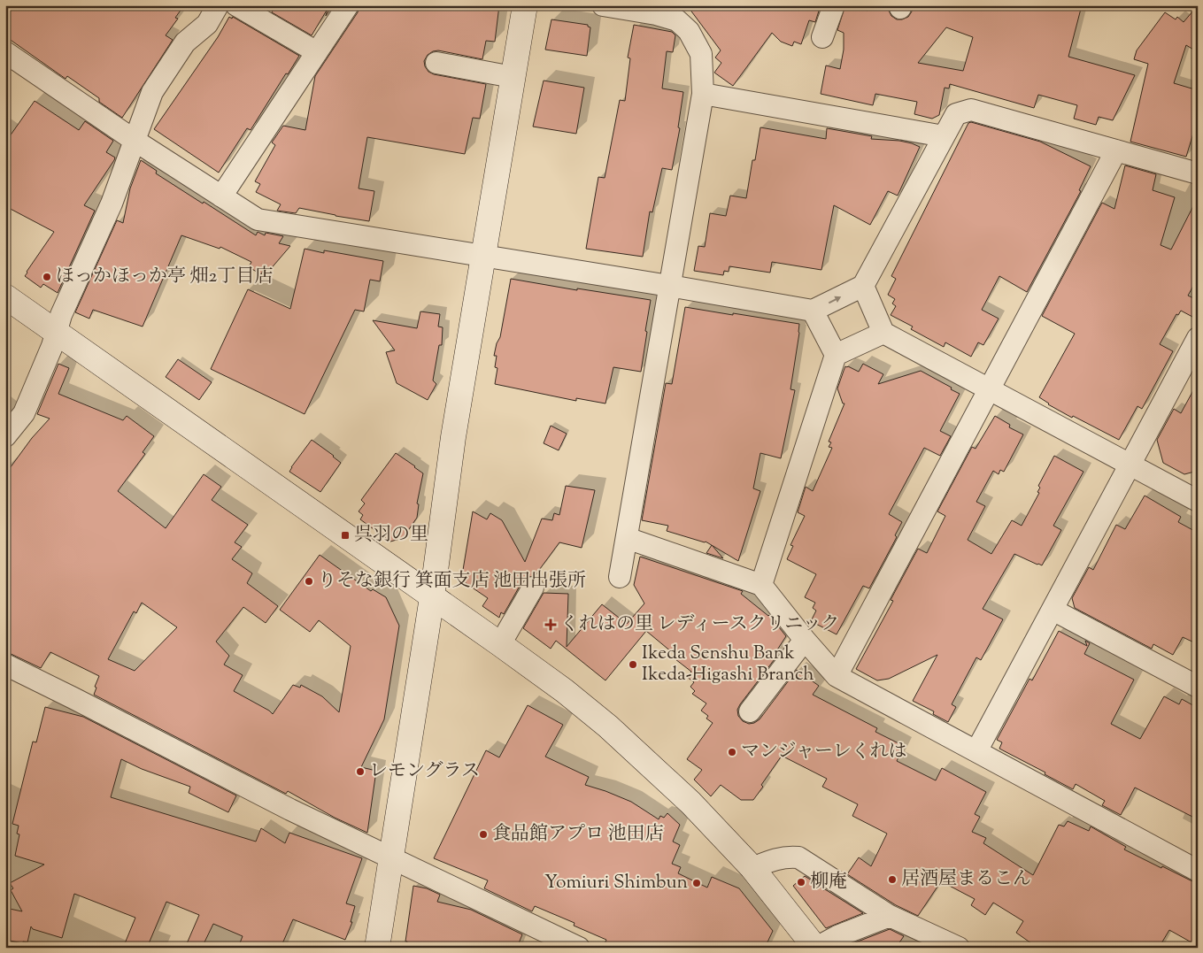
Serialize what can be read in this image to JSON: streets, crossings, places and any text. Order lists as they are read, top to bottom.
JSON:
{
  "places": {
    "other": [
      "ほっかほっか亭 畑2丁目店",
      "りそな銀行 箕面支店 池田出張所",
      "Ikeda Senshu Bank Ikeda-Higashi Branch",
      "マンジャーレくれは",
      "レモングラス",
      "食品館アプロ 池田店",
      "居酒屋まるこん",
      "柳庵",
      "Yomiuri Shimbun"
    ],
    "transit": ["呉羽の里"],
    "health": ["くれはの里 レディースクリニック"]
  }
}
